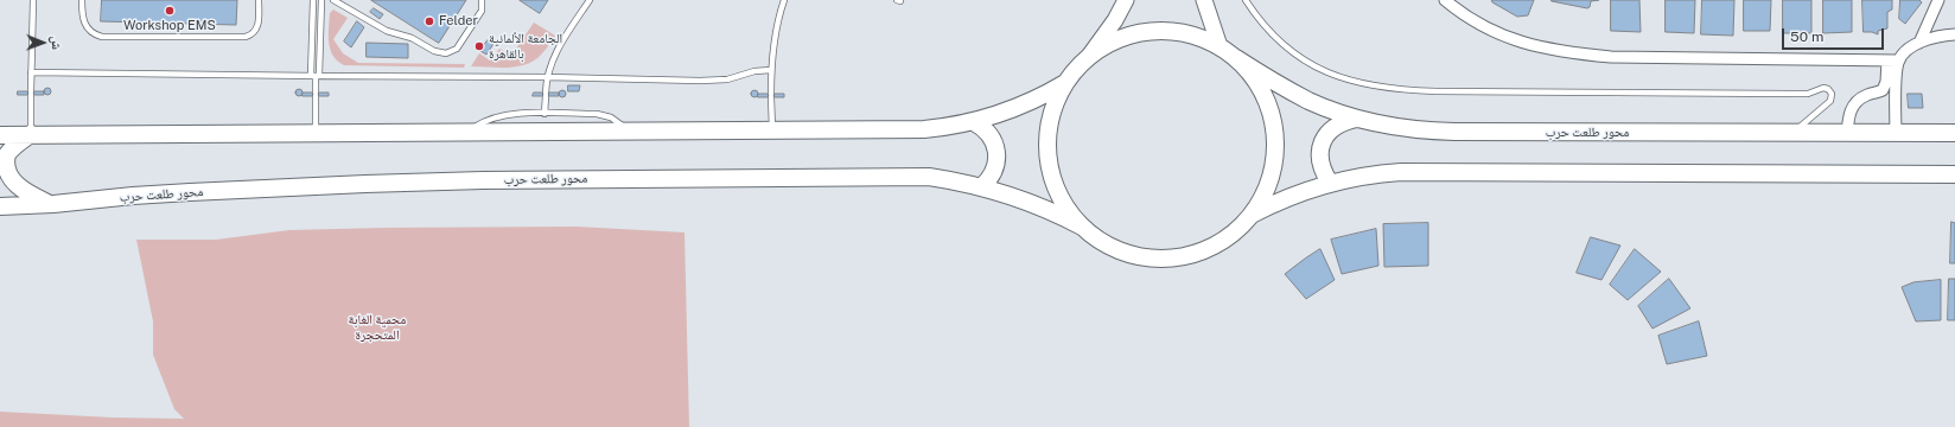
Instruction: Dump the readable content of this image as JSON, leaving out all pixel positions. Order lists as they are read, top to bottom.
{
  "streets": {
    "main road": ["محور طلعت حرب"]
  },
  "parks": ["محمية الغابة المتحجرة"],
  "places": ["Workshop EMS", "Felder", "الجامعة الألمانية بالقاهرة"],
  "scale_bar": "50 m",
  "north": "right"
}
